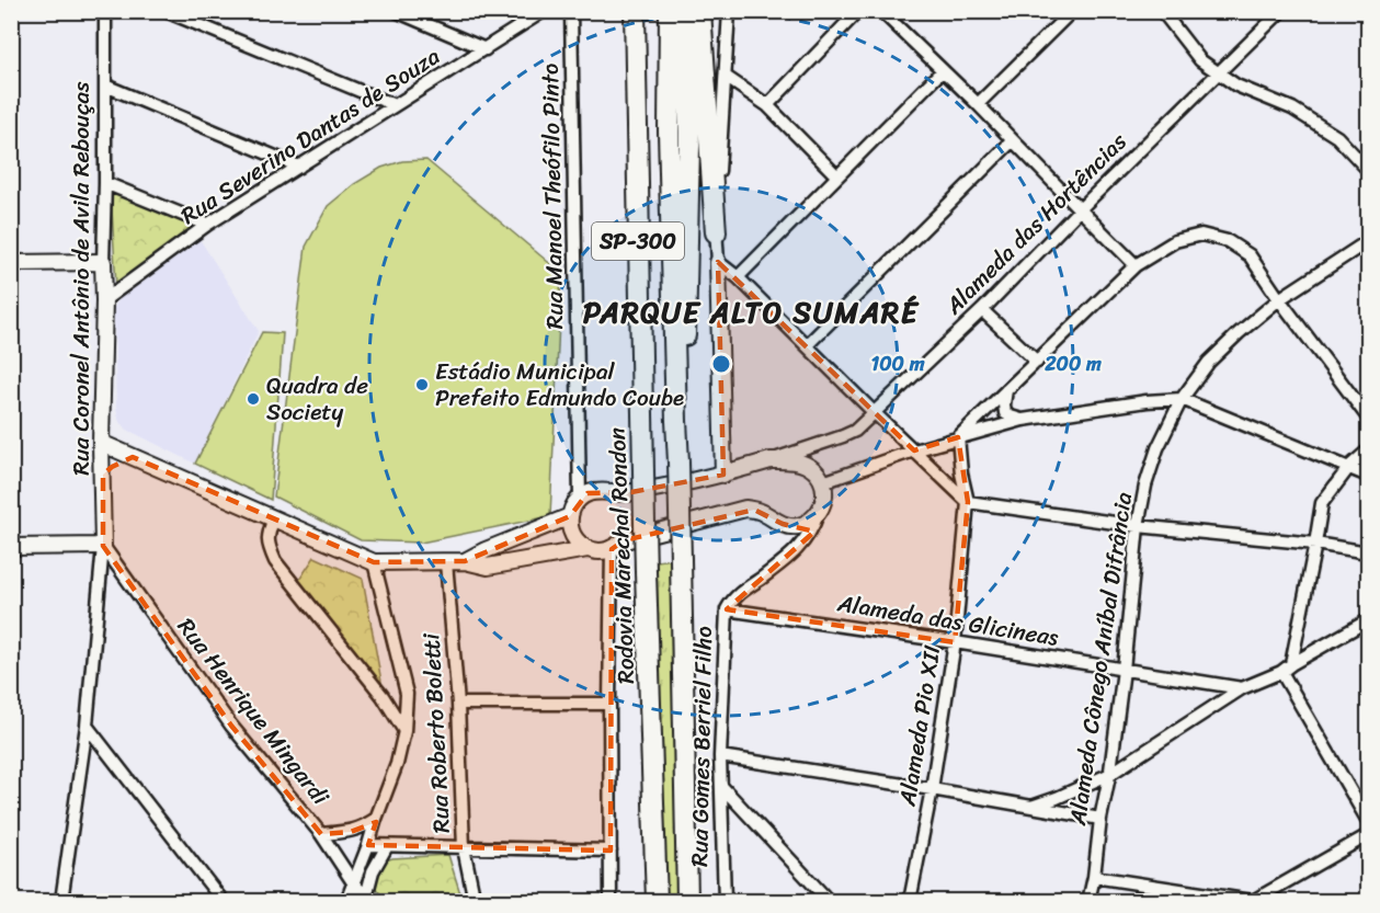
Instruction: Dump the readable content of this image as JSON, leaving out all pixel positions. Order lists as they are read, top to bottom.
{
  "streets": {
    "highway": ["SP-300", "Rodovia Marechal Rondon"],
    "street": [
      "Rua Severino Dantas de Souza",
      "Rua Manoel Theófilo Pinto",
      "Alameda das Hortências",
      "Rua Coronel Antônio de Avila Rebouças",
      "Alameda das Glicineas",
      "Alameda Cônego Aníbal Difrância",
      "Rua Henrique Mingardi",
      "Alameda Pio XII",
      "Rua Roberto Boletti",
      "Rua Gomes Berriel Filho"
    ]
  },
  "crossings": [
    ["Rua Severino Dantas de Souza", "Rua Coronel Antônio de Avila Rebouças"],
    ["Rua Coronel Antônio de Avila Rebouças", "Rua Henrique Mingardi"],
    ["Alameda das Glicineas", "Alameda Cônego Aníbal Difrância"],
    ["Alameda das Glicineas", "Alameda Pio XII"],
    ["Alameda das Glicineas", "Rua Gomes Berriel Filho"]
  ],
  "districts": ["PARQUE ALTO SUMARÉ"],
  "places": ["Estádio Municipal Prefeito Edmundo Coube", "Quadra de Society"],
  "rings": ["100 m", "200 m"]
}
